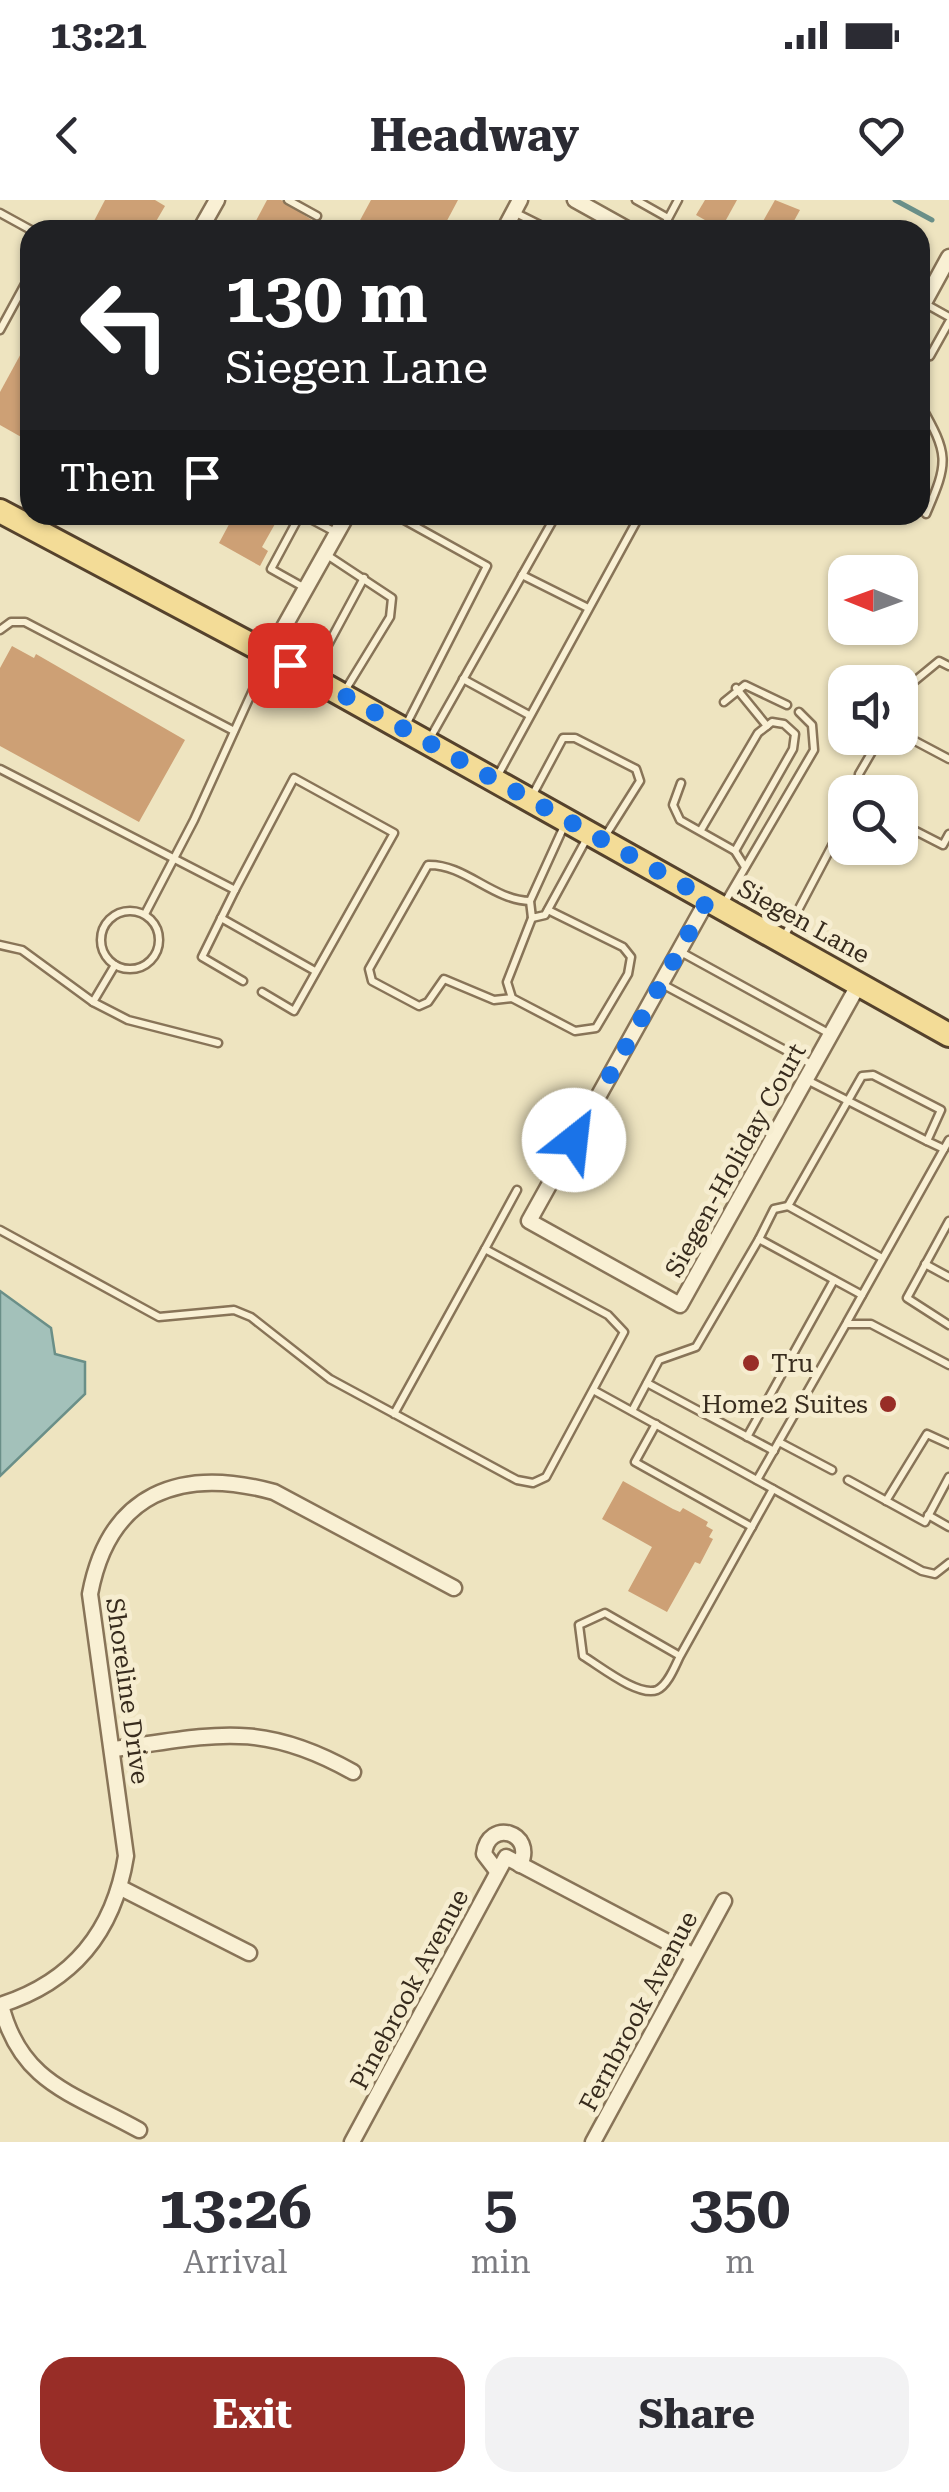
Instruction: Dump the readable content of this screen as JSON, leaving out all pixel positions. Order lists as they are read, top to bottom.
{
  "streets": {
    "main road": ["Siegen Lane"],
    "street": [
      "Siegen-Holiday Court",
      "Shoreline Drive",
      "Pinebrook Avenue",
      "Fernbrook Avenue"
    ]
  },
  "crossings": [
    ["Siegen Lane", "Siegen-Holiday Court"]
  ],
  "places": ["Tru", "Home2 Suites"],
  "north": "left",
  "page": {
    "status": "13:21",
    "header": "Headway",
    "turn": ["130 m", "Siegen Lane"],
    "then": "Then",
    "eta": [
      "13:26",
      "Arrival",
      "5",
      "min",
      "350",
      "m"
    ],
    "buttons": ["Exit", "Share"]
  }
}
